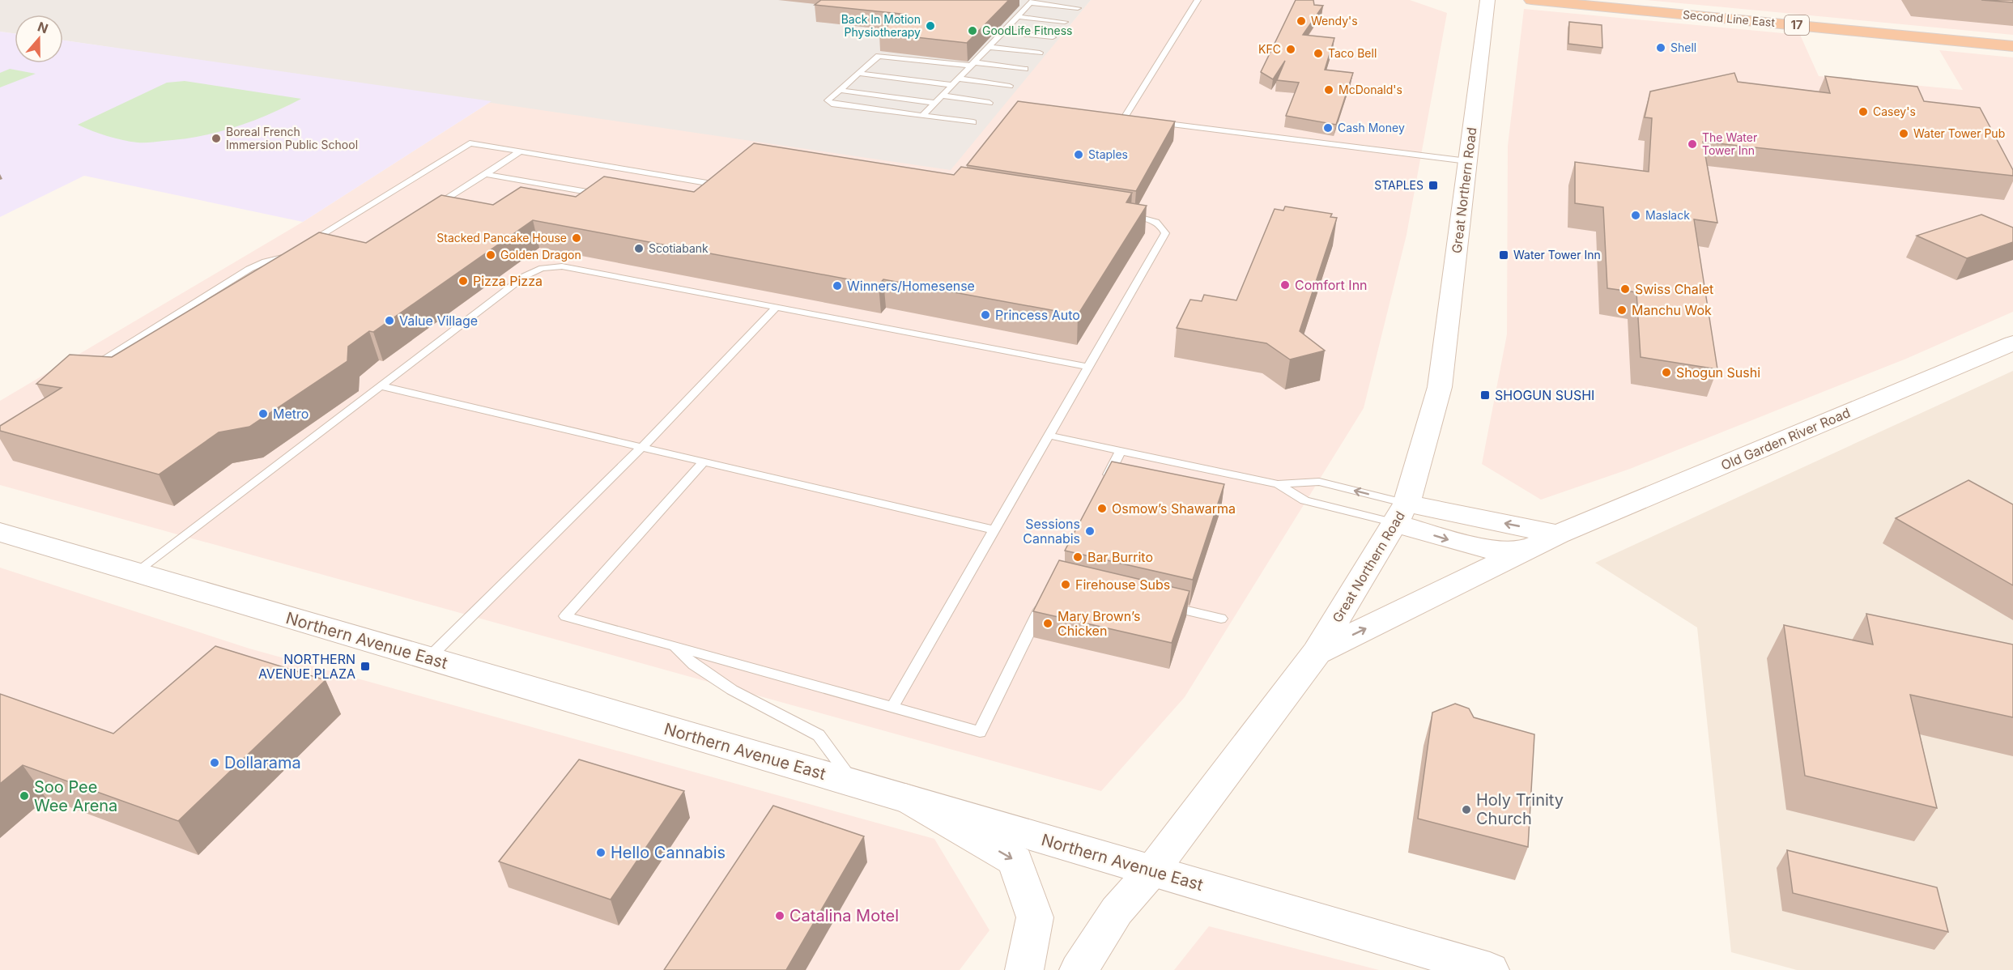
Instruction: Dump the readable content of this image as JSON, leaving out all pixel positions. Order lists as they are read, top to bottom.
{
  "streets": {
    "highway": ["Second Line East", "17"],
    "main road": ["Great Northern Road", "Old Garden River Road", "Northern Avenue East"]
  },
  "crossings": [
    ["Great Northern Road", "Old Garden River Road"],
    ["Great Northern Road", "Northern Avenue East"]
  ],
  "places": {
    "other": [
      "Wendy's",
      "Back In Motion Physiotherapy",
      "GoodLife Fitness",
      "Shell",
      "KFC",
      "Taco Bell",
      "McDonald's",
      "Casey's",
      "Cash Money",
      "Water Tower Pub",
      "Boreal French Immersion Public School",
      "The Water Tower Inn",
      "Staples",
      "Maslack",
      "Stacked Pancake House",
      "Scotiabank",
      "Golden Dragon",
      "Pizza Pizza",
      "Comfort Inn",
      "Winners/Homesense",
      "Swiss Chalet",
      "Manchu Wok",
      "Princess Auto",
      "Value Village",
      "Shogun Sushi",
      "Metro",
      "Osmow’s Shawarma",
      "Sessions Cannabis",
      "Bar Burrito",
      "Firehouse Subs",
      "Mary Brown’s Chicken",
      "Dollarama",
      "Soo Pee Wee Arena",
      "Holy Trinity Church",
      "Hello Cannabis",
      "Catalina Motel"
    ],
    "transit": [
      "STAPLES",
      "Water Tower Inn",
      "SHOGUN SUSHI",
      "NORTHERN AVENUE PLAZA"
    ]
  },
  "north": "top"
}
